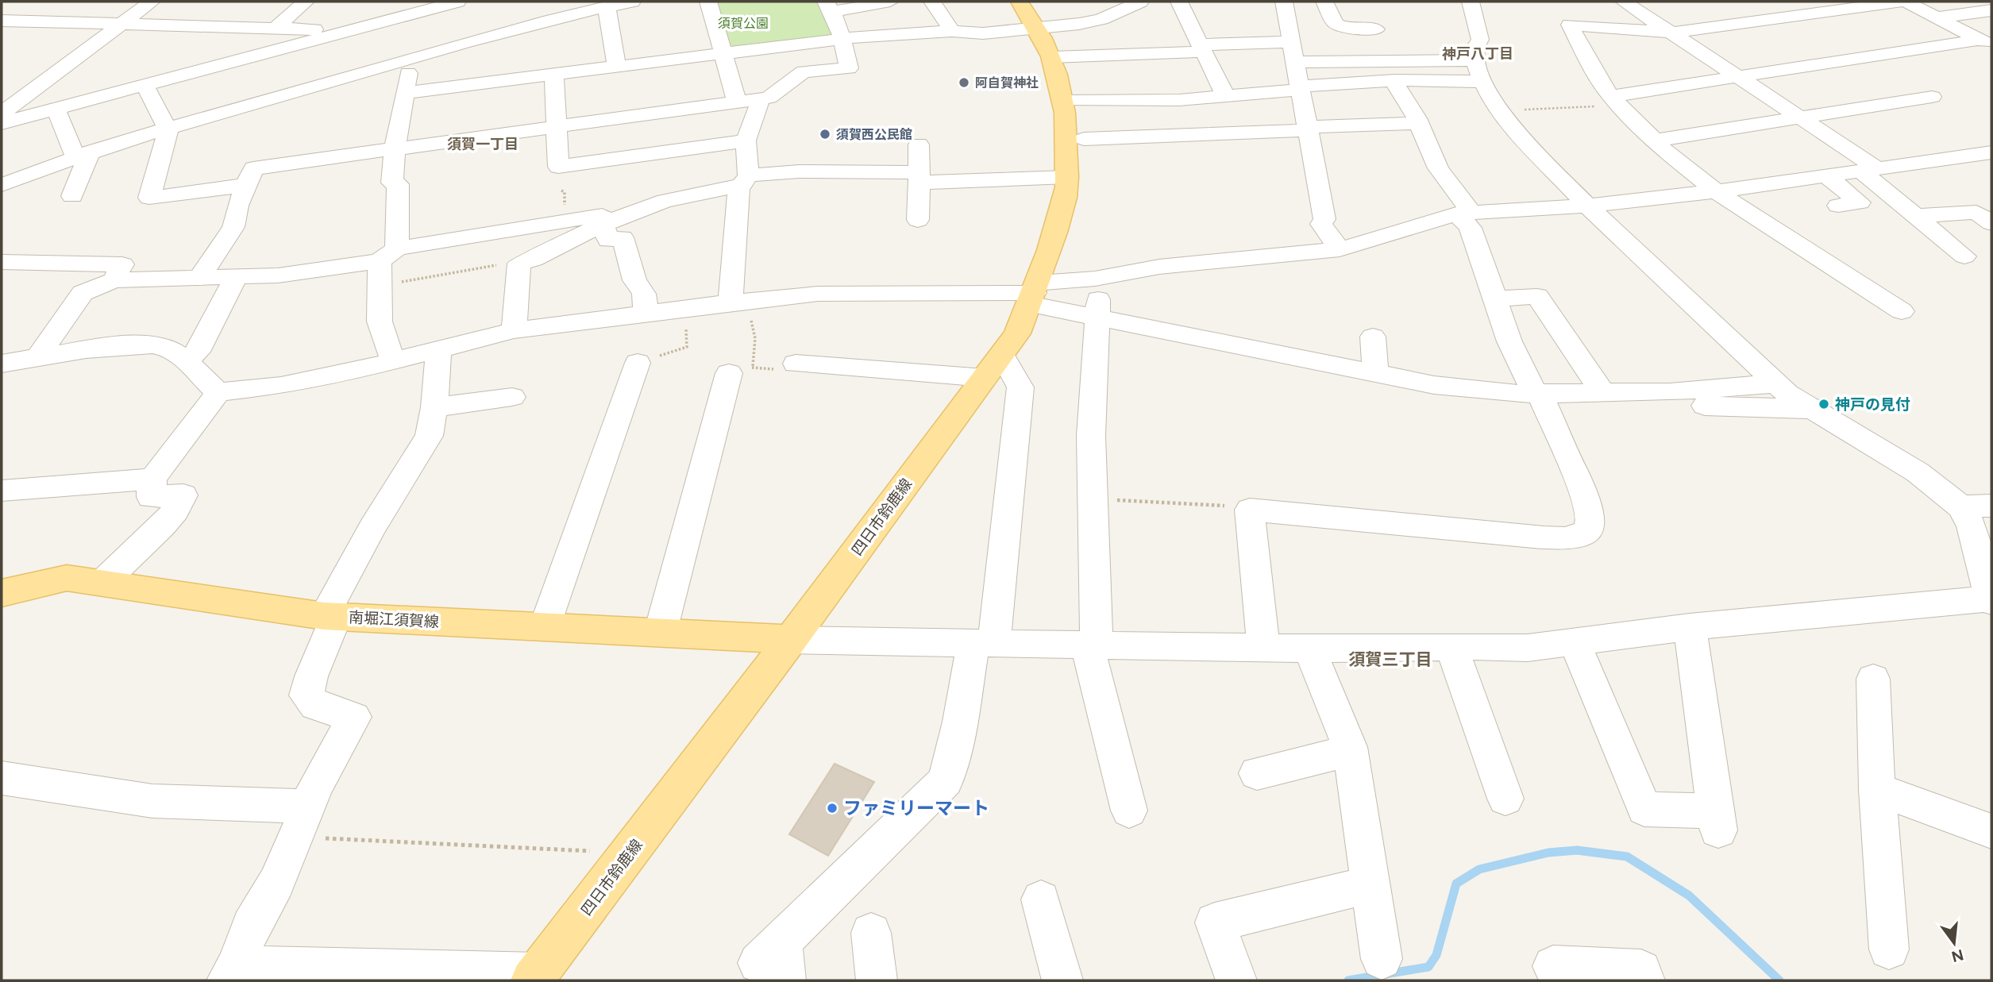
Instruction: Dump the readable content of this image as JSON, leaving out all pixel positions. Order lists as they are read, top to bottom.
{
  "streets": {
    "main road": ["四日市鈴鹿線", "南堀江須賀線"]
  },
  "crossings": [
    ["四日市鈴鹿線", "南堀江須賀線"]
  ],
  "districts": ["神戸八丁目", "須賀一丁目", "須賀三丁目"],
  "parks": ["須賀公園"],
  "places": [
    "阿自賀神社",
    "須賀西公民館",
    "神戸の見付",
    "ファミリーマート"
  ],
  "north": "bottom"
}
